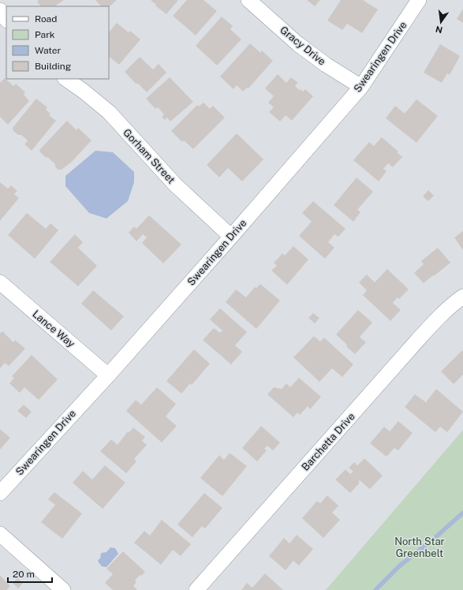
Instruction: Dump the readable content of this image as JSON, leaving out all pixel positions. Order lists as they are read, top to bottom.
{
  "streets": {
    "street": [
      "Gracy Drive",
      "Swearingen Drive",
      "Gorham Street",
      "Lance Way",
      "Barchetta Drive"
    ]
  },
  "crossings": [
    ["Gracy Drive", "Swearingen Drive"],
    ["Swearingen Drive", "Gorham Street"],
    ["Swearingen Drive", "Lance Way"]
  ],
  "parks": ["North Star Greenbelt"],
  "legend": [
    "Road",
    "Park",
    "Water",
    "Building"
  ],
  "scale_bar": "20 m",
  "north": "bottom"
}
